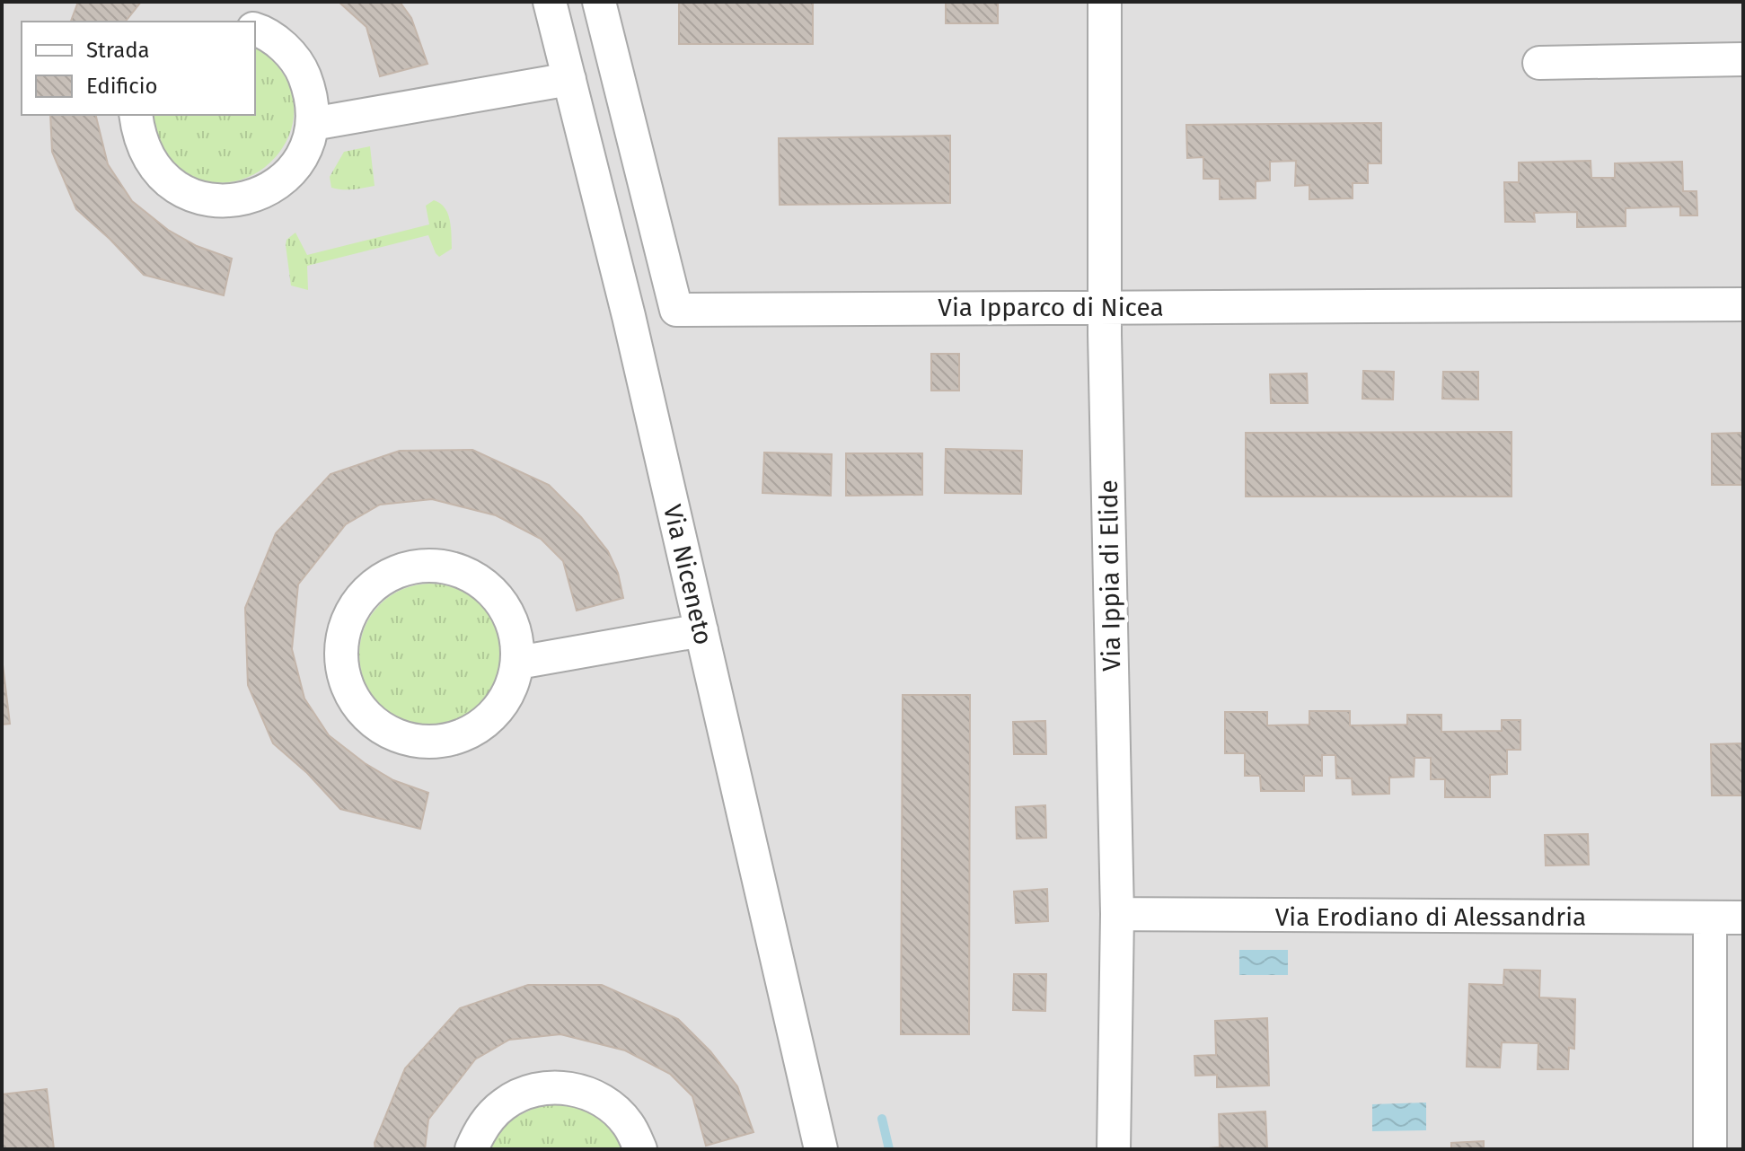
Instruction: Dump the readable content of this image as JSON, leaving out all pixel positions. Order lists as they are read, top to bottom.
{
  "streets": {
    "street": [
      "Via Ipparco di Nicea",
      "Via Niceneto",
      "Via Ippia di Elide",
      "Via Erodiano di Alessandria"
    ]
  },
  "crossings": [
    ["Via Ipparco di Nicea", "Via Niceneto"],
    ["Via Ipparco di Nicea", "Via Ippia di Elide"],
    ["Via Ippia di Elide", "Via Erodiano di Alessandria"]
  ],
  "legend": ["Strada", "Edificio"]
}
